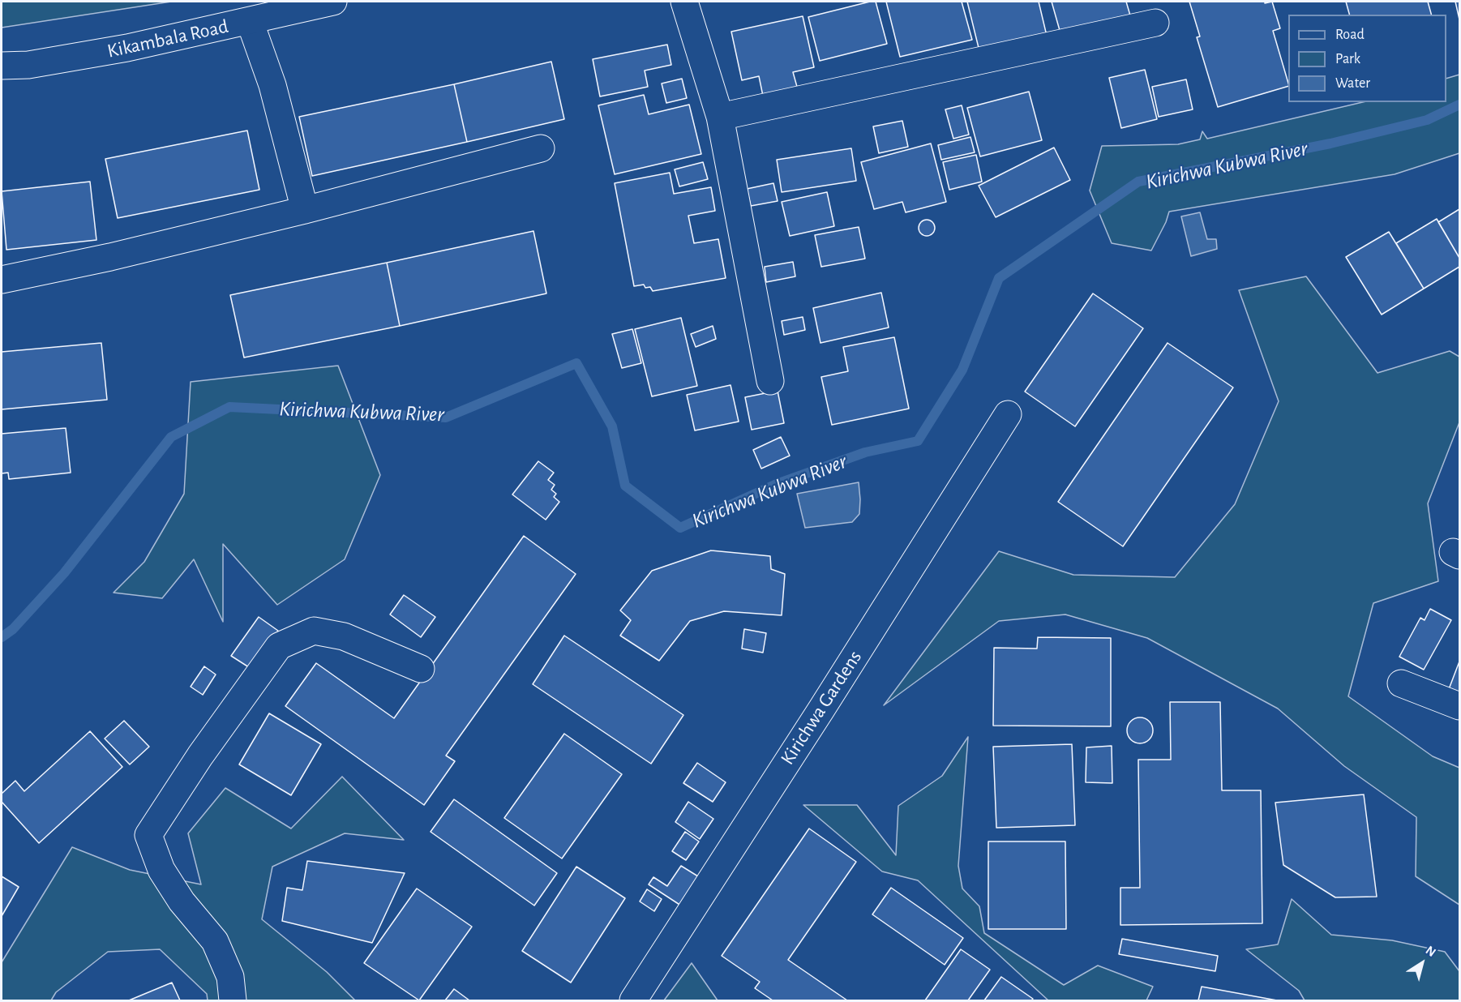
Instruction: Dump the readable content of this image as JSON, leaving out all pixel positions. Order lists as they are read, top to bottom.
{
  "streets": {
    "street": ["Kikambala Road", "Kirichwa Gardens"]
  },
  "water": ["Kirichwa Kubwa River"],
  "legend": ["Road", "Park", "Water"],
  "north": "top right"
}
